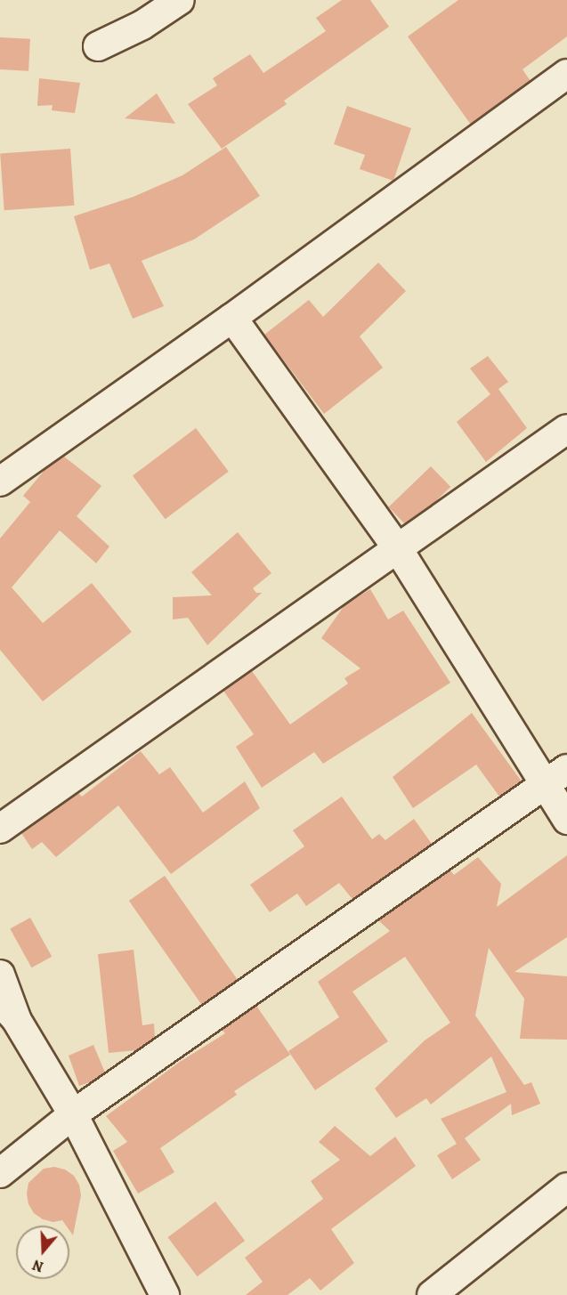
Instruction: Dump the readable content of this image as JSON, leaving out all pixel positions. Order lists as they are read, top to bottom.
{
  "north": "bottom"
}
